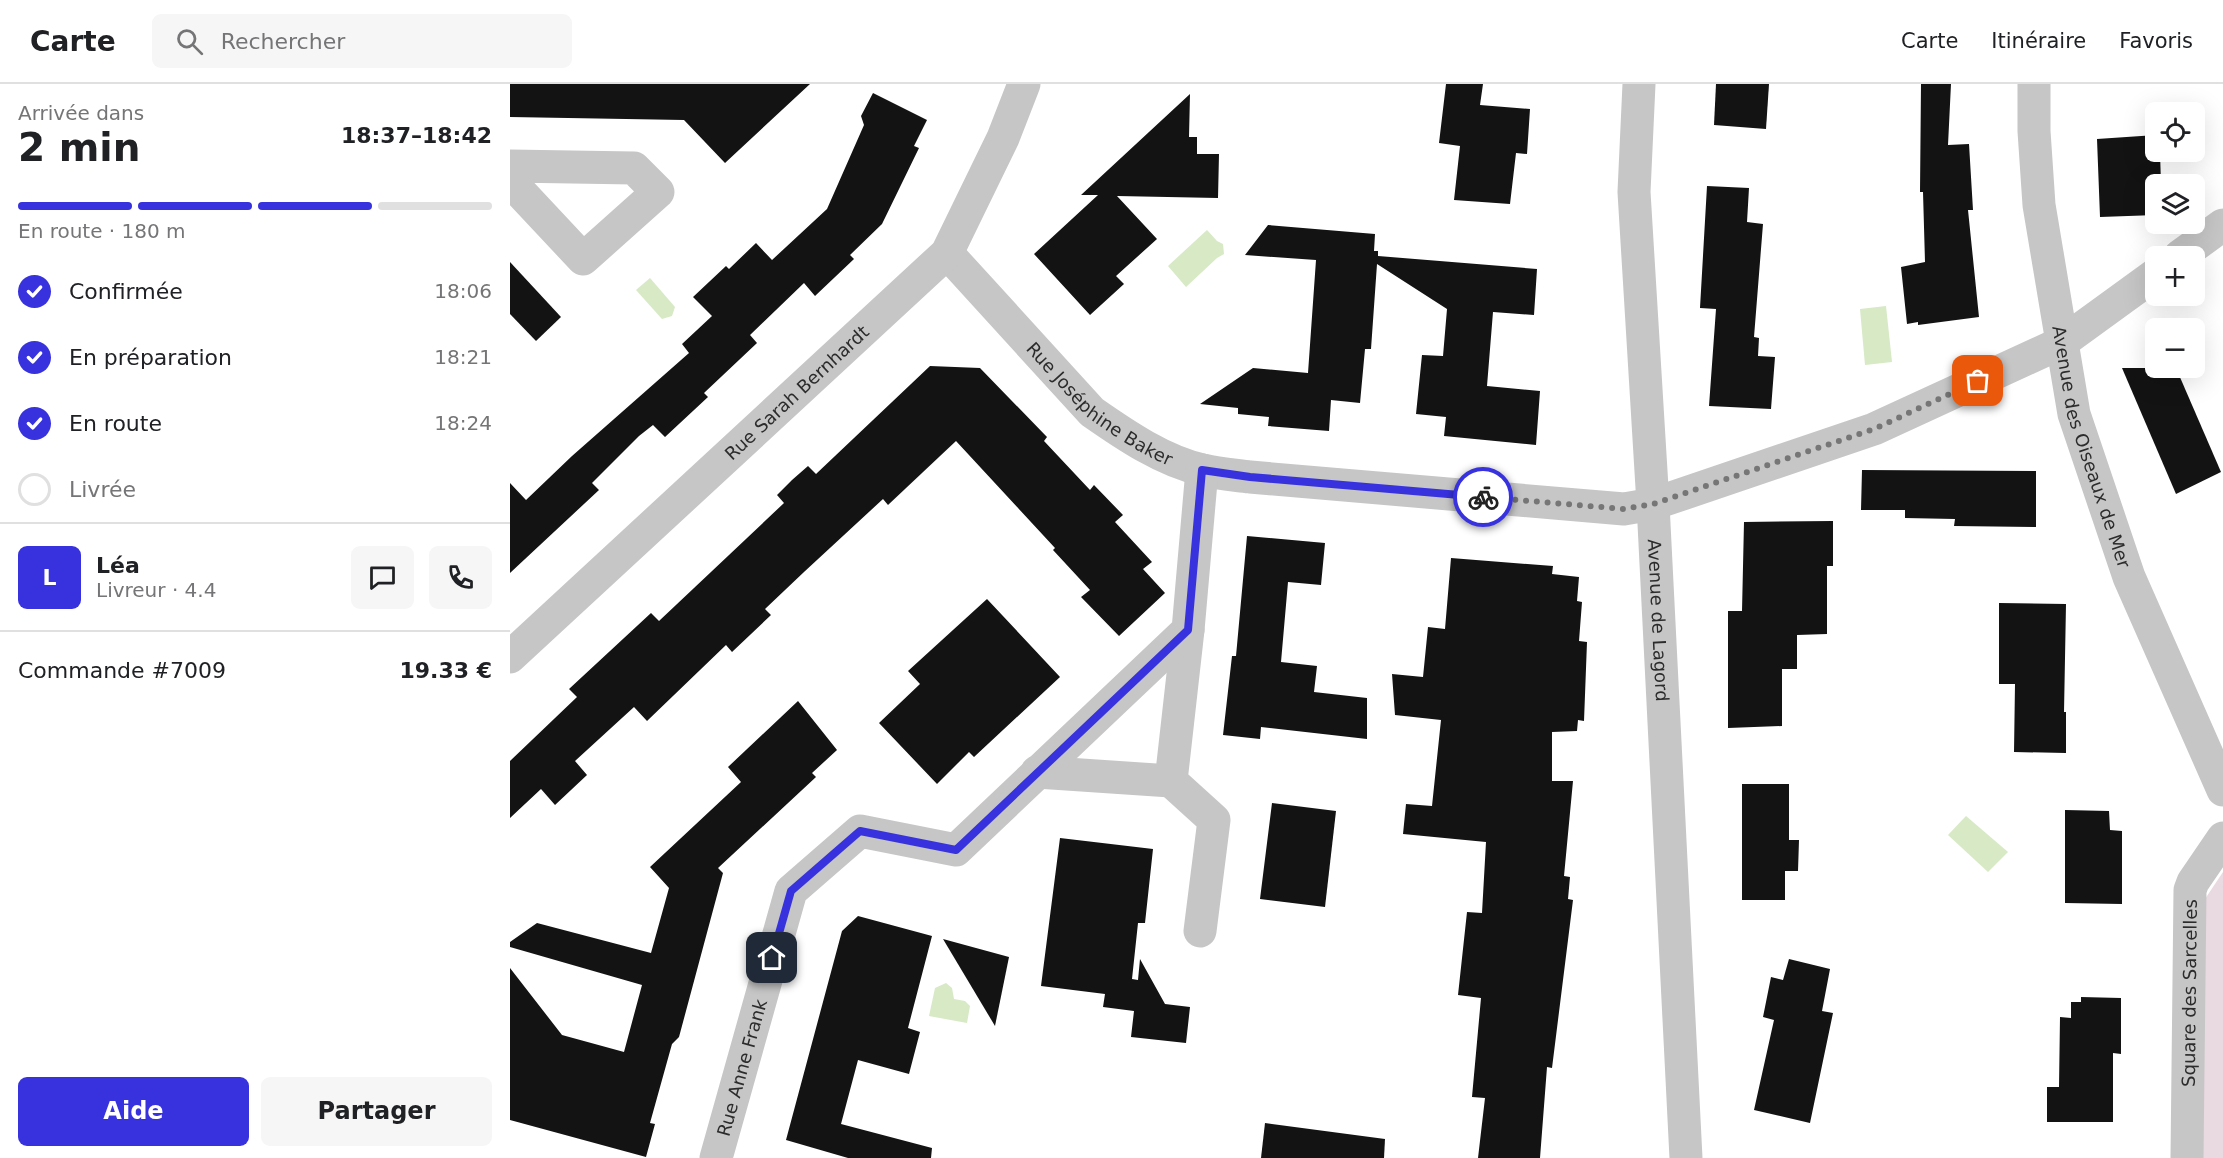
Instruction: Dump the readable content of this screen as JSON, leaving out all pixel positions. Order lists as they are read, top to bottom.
{
  "streets": {
    "street": [
      "Rue Sarah Bernhardt",
      "Rue Joséphine Baker",
      "Avenue des Oiseaux de Mer",
      "Avenue de Lagord",
      "Square des Sarcelles",
      "Rue Anne Frank"
    ]
  },
  "crossings": [
    ["Rue Sarah Bernhardt", "Rue Joséphine Baker"],
    ["Rue Joséphine Baker", "Avenue des Oiseaux de Mer"],
    ["Rue Joséphine Baker", "Avenue de Lagord"]
  ],
  "page": {
    "header": "Carte",
    "search": "Rechercher",
    "nav": ["Carte", "Itinéraire", "Favoris"],
    "heading": ["2 min", "Arrivée dans", "18:37–18:42"],
    "panel": [
      "Léa",
      "Livreur · 4.4",
      "Commande #7009",
      "19.33 €"
    ],
    "map_buttons": ["+", "−"],
    "bar": "En route · 180 m",
    "list": [
      ["Confirmée", "18:06"],
      ["En préparation", "18:21"],
      ["En route", "18:24"],
      "Livrée"
    ],
    "round": "L",
    "buttons": ["Aide", "Partager"]
  }
}
